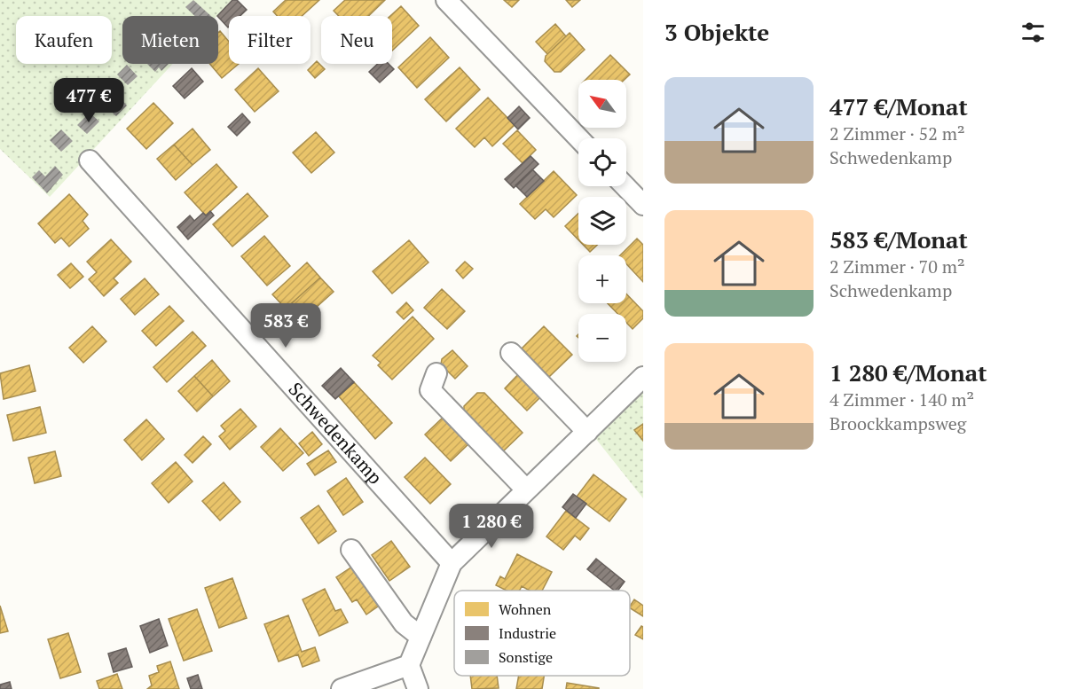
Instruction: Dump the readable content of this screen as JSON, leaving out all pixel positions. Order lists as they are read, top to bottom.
{
  "streets": {
    "street": ["Schwedenkamp"]
  },
  "legend": ["Wohnen", "Industrie", "Sonstige"],
  "north": "top left",
  "page": {
    "heading": "3 Objekte",
    "chip": [
      "Kaufen",
      "Mieten",
      "Filter",
      "Neu"
    ],
    "list": [
      {
        "name": "477 €/Monat",
        "note": "2 Zimmer · 52 m² · Schwedenkamp"
      },
      {
        "name": "583 €/Monat",
        "note": "2 Zimmer · 70 m² · Schwedenkamp"
      },
      {
        "name": "1 280 €/Monat",
        "note": "4 Zimmer · 140 m² · Broockkampsweg"
      }
    ],
    "price": ["477 €", "583 €", "1 280 €"],
    "map_buttons": ["+", "−"]
  }
}
